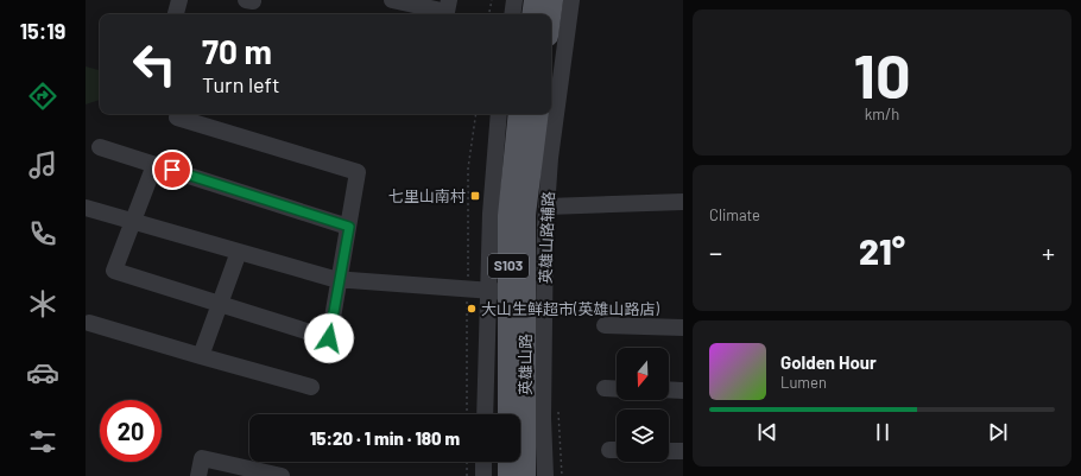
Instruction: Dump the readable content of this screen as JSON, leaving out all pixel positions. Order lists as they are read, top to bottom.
{
  "streets": {
    "main road": ["S103", "英雄山路"],
    "street": ["英雄山路辅路"]
  },
  "places": {
    "transit": ["七里山南村"],
    "other": ["大山生鲜超市(英雄山路店)"]
  },
  "north": "bottom",
  "page": {
    "tabs": "15:19",
    "tile": [
      ["10", "km/h"],
      "Climate"
    ],
    "turn": ["70 m", "Turn left"],
    "heat": ["−", "21°", "+"],
    "song": ["Golden Hour", "Lumen"],
    "limit": "20",
    "trip": "15:20 · 1 min · 180 m"
  }
}
